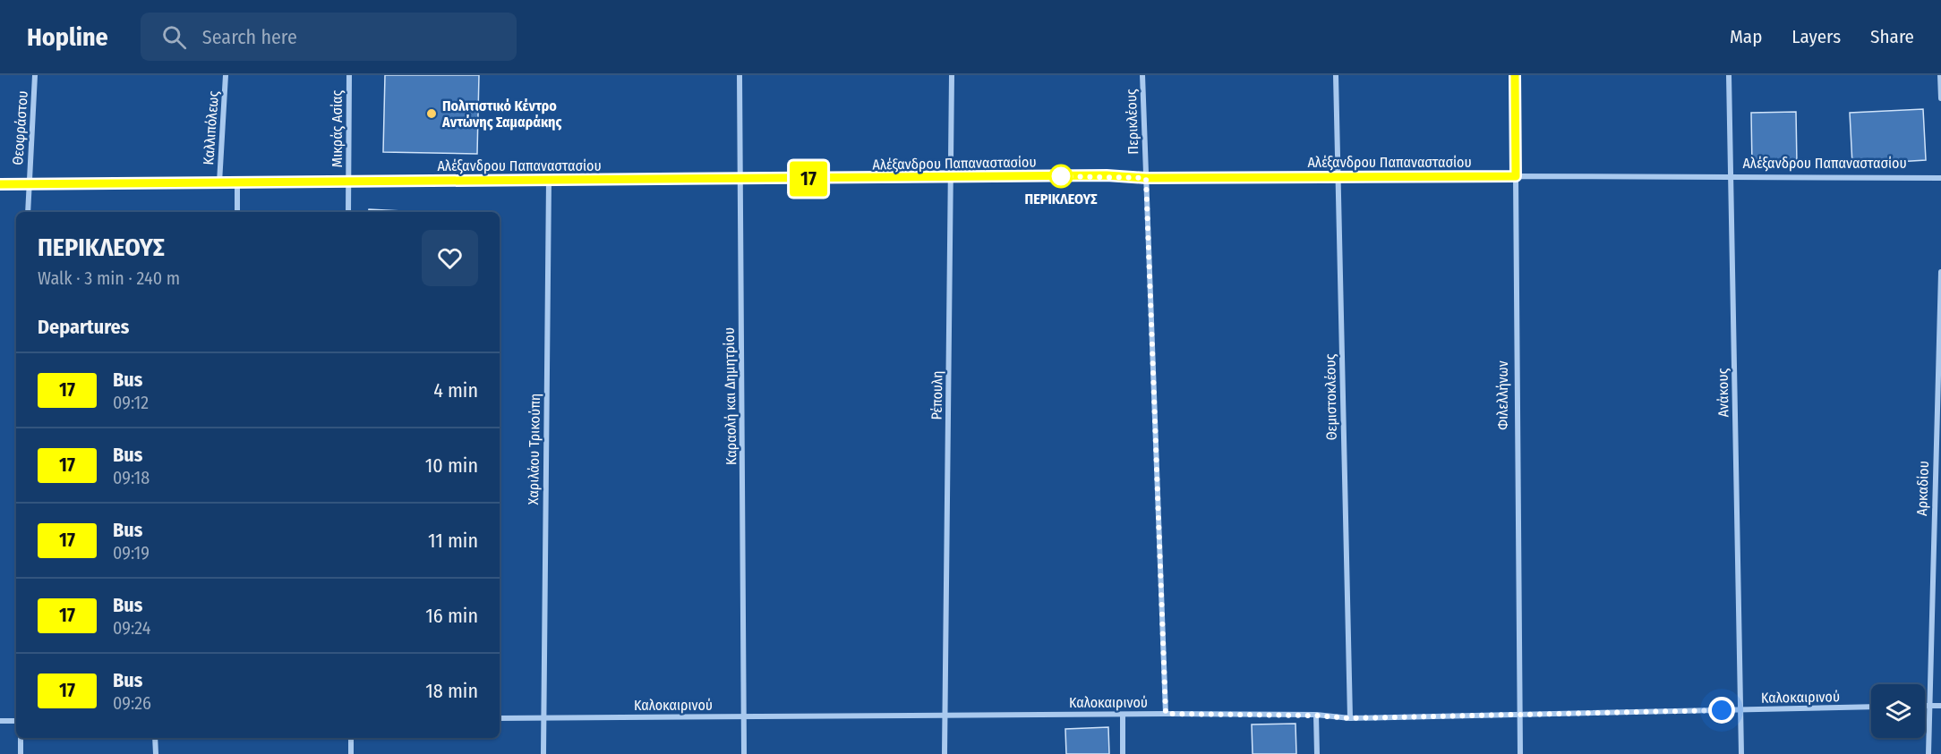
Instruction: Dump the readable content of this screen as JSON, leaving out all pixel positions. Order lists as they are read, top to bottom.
{
  "streets": {
    "street": [
      "Περικλέους",
      "Θεοφράστου",
      "Καλλιπόλεως",
      "Μικράς Ασίας",
      "Αλέξανδρου Παπαναστασίου",
      "Ανάκους",
      "Ρέπουλη",
      "Φιλελλήνων",
      "Καραολή και Δημητρίου",
      "Θεμιστοκλέους",
      "Χαριλάου Τρικούπη",
      "Αρκαδίου",
      "Καλοκαιρινού"
    ]
  },
  "crossings": [
    ["Περικλέους", "Αλέξανδρου Παπαναστασίου"],
    ["Περικλέους", "Καλοκαιρινού"],
    ["Θεοφράστου", "Αλέξανδρου Παπαναστασίου"],
    ["Καλλιπόλεως", "Αλέξανδρου Παπαναστασίου"],
    ["Μικράς Ασίας", "Αλέξανδρου Παπαναστασίου"],
    ["Αλέξανδρου Παπαναστασίου", "Ανάκους"],
    ["Αλέξανδρου Παπαναστασίου", "Ρέπουλη"],
    ["Αλέξανδρου Παπαναστασίου", "Φιλελλήνων"],
    ["Αλέξανδρου Παπαναστασίου", "Καραολή και Δημητρίου"],
    ["Αλέξανδρου Παπαναστασίου", "Θεμιστοκλέους"],
    ["Αλέξανδρου Παπαναστασίου", "Χαριλάου Τρικούπη"],
    ["Ανάκους", "Καλοκαιρινού"],
    ["Ρέπουλη", "Καλοκαιρινού"],
    ["Φιλελλήνων", "Καλοκαιρινού"],
    ["Καραολή και Δημητρίου", "Καλοκαιρινού"],
    ["Θεμιστοκλέους", "Καλοκαιρινού"],
    ["Χαριλάου Τρικούπη", "Καλοκαιρινού"]
  ],
  "places": ["Πολιτιστικό Κέντρο Αντώνης Σαμαράκης", "ΠΕΡΙΚΛΕΟΥΣ"],
  "lines": ["bus line 17"],
  "page": {
    "header": "Hopline",
    "search": "Search here",
    "nav": ["Map", "Layers", "Share"],
    "on_map": "17",
    "heading": [
      ["ΠΕΡΙΚΛΕΟΥΣ", "Walk · 3 min · 240 m"],
      "Departures"
    ],
    "list": [
      {
        "mark": "17",
        "name": "Bus",
        "note": "09:12",
        "value": "4 min"
      },
      {
        "mark": "17",
        "name": "Bus",
        "note": "09:18",
        "value": "10 min"
      },
      {
        "mark": "17",
        "name": "Bus",
        "note": "09:19",
        "value": "11 min"
      },
      {
        "mark": "17",
        "name": "Bus",
        "note": "09:24",
        "value": "16 min"
      },
      {
        "mark": "17",
        "name": "Bus",
        "note": "09:26",
        "value": "18 min"
      }
    ]
  }
}
